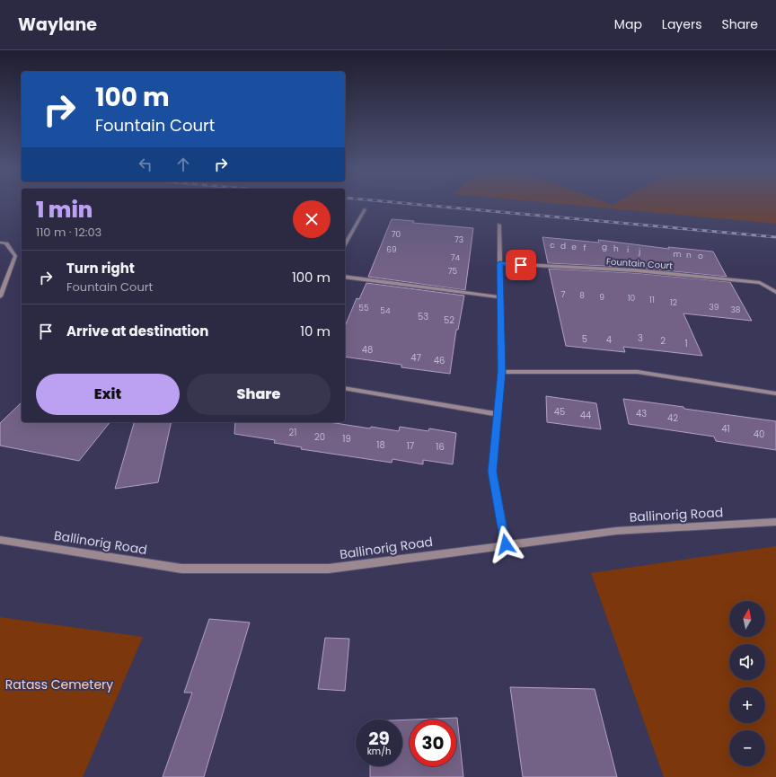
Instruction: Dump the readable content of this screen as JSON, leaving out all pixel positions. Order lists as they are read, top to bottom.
{
  "streets": {
    "street": ["Fountain Court", "Ballinorig Road"]
  },
  "parks": ["Ratass Cemetery"],
  "house_numbers": [
    "70",
    "73",
    "c",
    "d",
    "e",
    "g",
    "f",
    "h",
    "69",
    "i",
    "j",
    "m",
    "n",
    "o",
    "74",
    "75",
    "7",
    "8",
    "9",
    "10",
    "11",
    "12",
    "39",
    "55",
    "38",
    "54",
    "53",
    "52",
    "3",
    "5",
    "4",
    "2",
    "1",
    "48",
    "47",
    "46",
    "45",
    "43",
    "44",
    "42",
    "41",
    "21",
    "40",
    "20",
    "19",
    "18",
    "17",
    "16"
  ],
  "north": "top",
  "page": {
    "header": "Waylane",
    "nav": ["Map", "Layers", "Share"],
    "turn": ["100 m", "Fountain Court"],
    "heading": ["1 min", "110 m · 12:03"],
    "list": [
      {
        "name": "Turn right",
        "note": "Fountain Court",
        "value": "100 m"
      },
      {
        "name": "Arrive at destination",
        "value": "10 m"
      }
    ],
    "buttons": ["Exit", "Share"],
    "map_buttons": ["+", "−"],
    "speed": "29 km/h",
    "limit": "30"
  }
}
